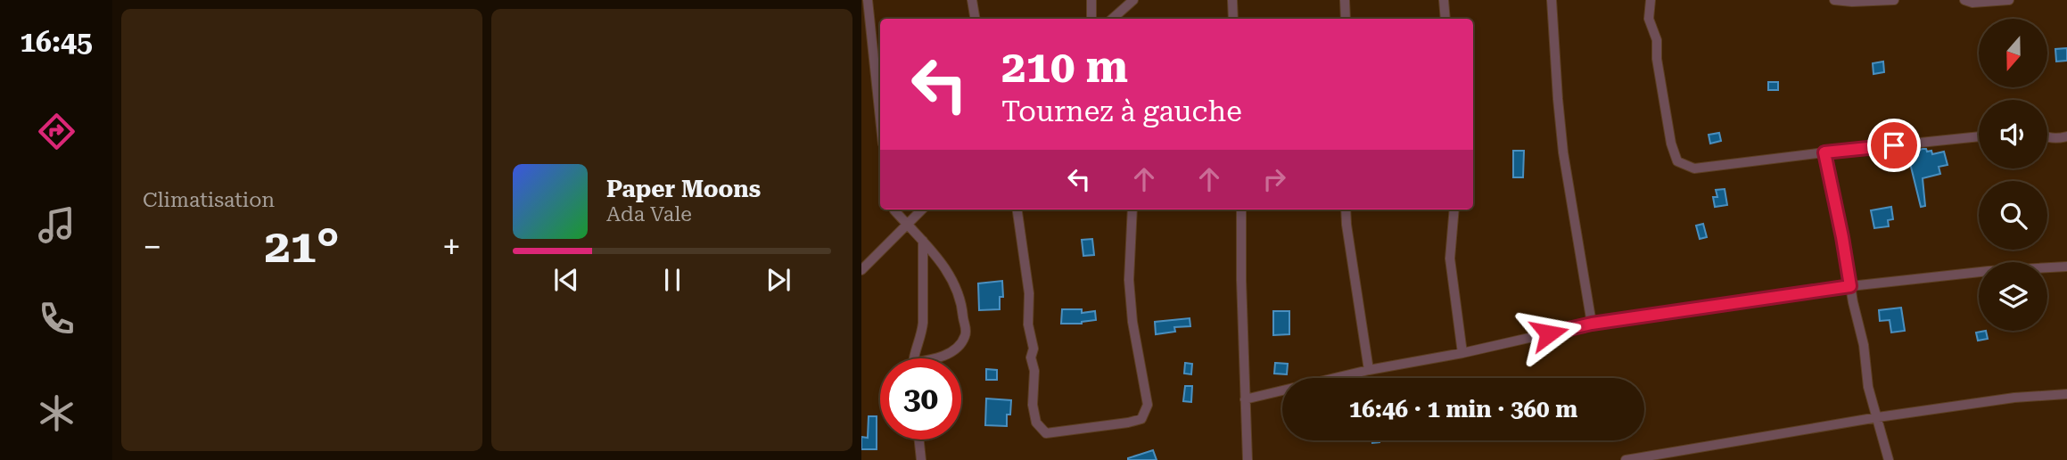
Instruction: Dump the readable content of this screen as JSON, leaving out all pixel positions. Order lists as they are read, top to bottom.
{
  "north": "bottom",
  "page": {
    "tabs": "16:45",
    "tile": "Climatisation",
    "turn": ["210 m", "Tournez à gauche"],
    "song": ["Paper Moons", "Ada Vale"],
    "heat": ["−", "21°", "+"],
    "limit": "30",
    "trip": "16:46 · 1 min · 360 m"
  }
}
